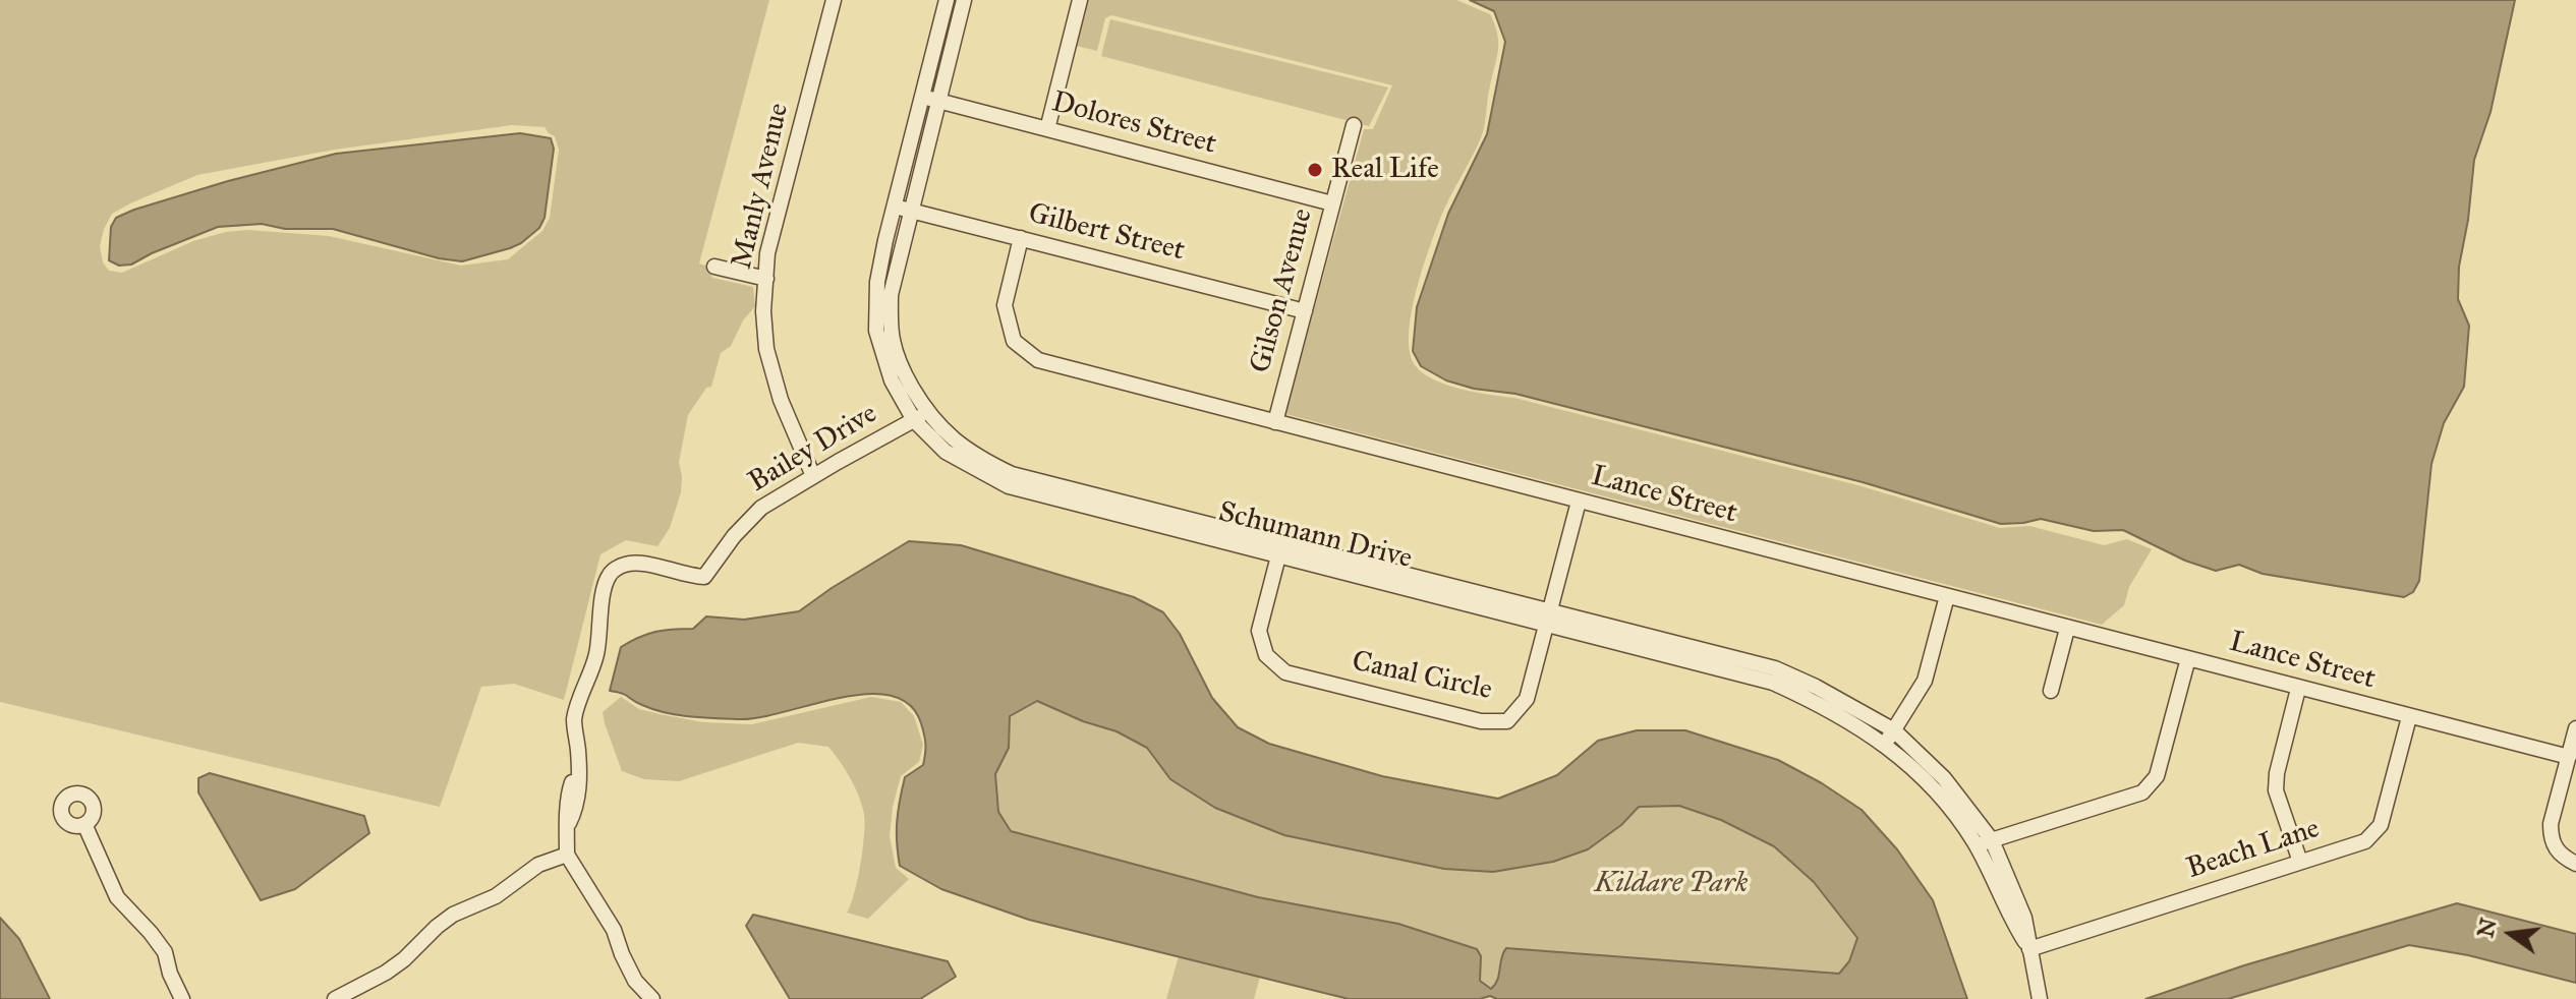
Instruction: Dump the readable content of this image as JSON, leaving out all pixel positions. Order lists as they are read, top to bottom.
{
  "streets": {
    "street": [
      "Dolores Street",
      "Manly Avenue",
      "Gilbert Street",
      "Gilson Avenue",
      "Bailey Drive",
      "Lance Street",
      "Schumann Drive",
      "Canal Circle",
      "Beach Lane"
    ]
  },
  "crossings": [
    ["Dolores Street", "Gilson Avenue"],
    ["Dolores Street", "Schumann Drive"],
    ["Manly Avenue", "Bailey Drive"],
    ["Gilbert Street", "Gilson Avenue"],
    ["Gilbert Street", "Lance Street"],
    ["Gilbert Street", "Schumann Drive"],
    ["Gilson Avenue", "Lance Street"],
    ["Bailey Drive", "Schumann Drive"],
    ["Lance Street", "Canal Circle"],
    ["Lance Street", "Beach Lane"],
    ["Schumann Drive", "Canal Circle"],
    ["Schumann Drive", "Beach Lane"]
  ],
  "parks": ["Kildare Park"],
  "places": ["Real Life"],
  "north": "left"
}
